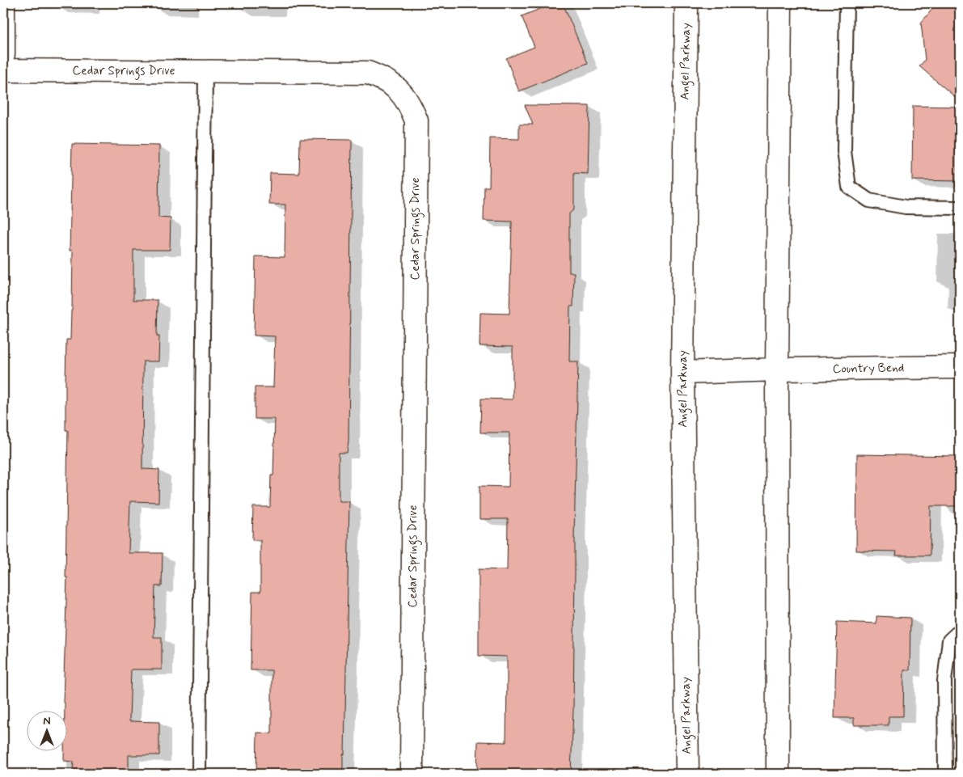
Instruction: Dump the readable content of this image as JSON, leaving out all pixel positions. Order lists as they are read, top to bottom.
{
  "streets": {
    "main road": ["Angel Parkway", "Cedar Springs Drive", "Country Bend"]
  },
  "crossings": [
    ["Angel Parkway", "Country Bend"]
  ],
  "north": "top"
}
